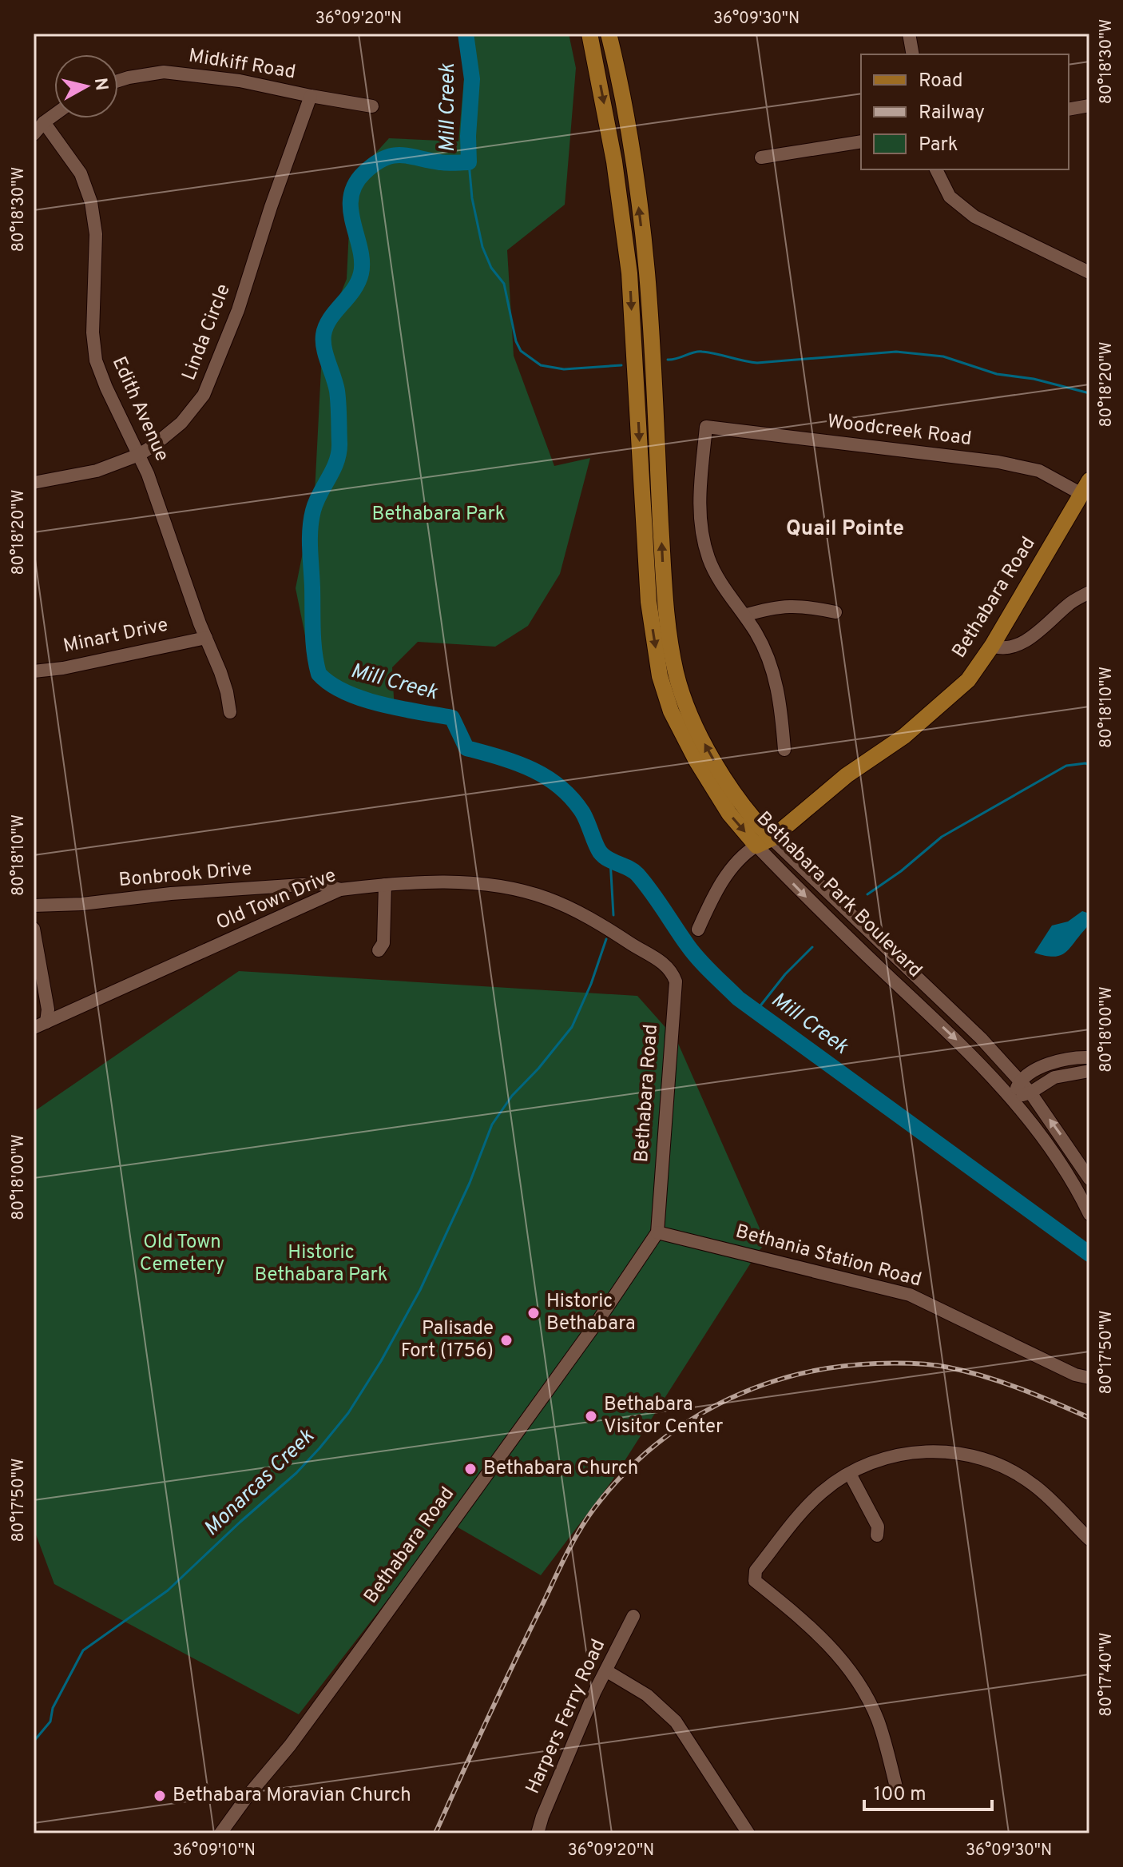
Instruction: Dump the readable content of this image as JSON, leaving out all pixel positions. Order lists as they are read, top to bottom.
{
  "streets": {
    "main road": ["Bethabara Road", "Bethabara Park Boulevard"],
    "street": [
      "Midkiff Road",
      "Linda Circle",
      "Edith Avenue",
      "Woodcreek Road",
      "Minart Drive",
      "Bonbrook Drive",
      "Old Town Drive",
      "Bethania Station Road",
      "Harpers Ferry Road"
    ]
  },
  "crossings": [
    ["Midkiff Road", "Linda Circle"],
    ["Linda Circle", "Edith Avenue"],
    ["Edith Avenue", "Minart Drive"],
    ["Woodcreek Road", "Bethabara Road"],
    ["Bethabara Road", "Bethabara Park Boulevard"],
    ["Bethabara Road", "Old Town Drive"],
    ["Bethabara Road", "Bethania Station Road"],
    ["Bonbrook Drive", "Old Town Drive"]
  ],
  "districts": ["Quail Pointe"],
  "water": ["Mill Creek", "Monarcas Creek"],
  "parks": ["Bethabara Park", "Old Town Cemetery", "Historic Bethabara Park"],
  "places": [
    "Historic Bethabara",
    "Palisade Fort (1756)",
    "Bethabara Visitor Center",
    "Bethabara Church",
    "Bethabara Moravian Church"
  ],
  "legend": ["Road", "Railway", "Park"],
  "scale_bar": "100 m",
  "north": "right",
  "coordinates": [
    "36°09'20\"N",
    "36°09'30\"N",
    "80°18'30\"W",
    "80°18'20\"W",
    "80°18'10\"W",
    "80°18'00\"W",
    "80°17'50\"W",
    "80°17'40\"W",
    "36°09'10\"N"
  ]
}
